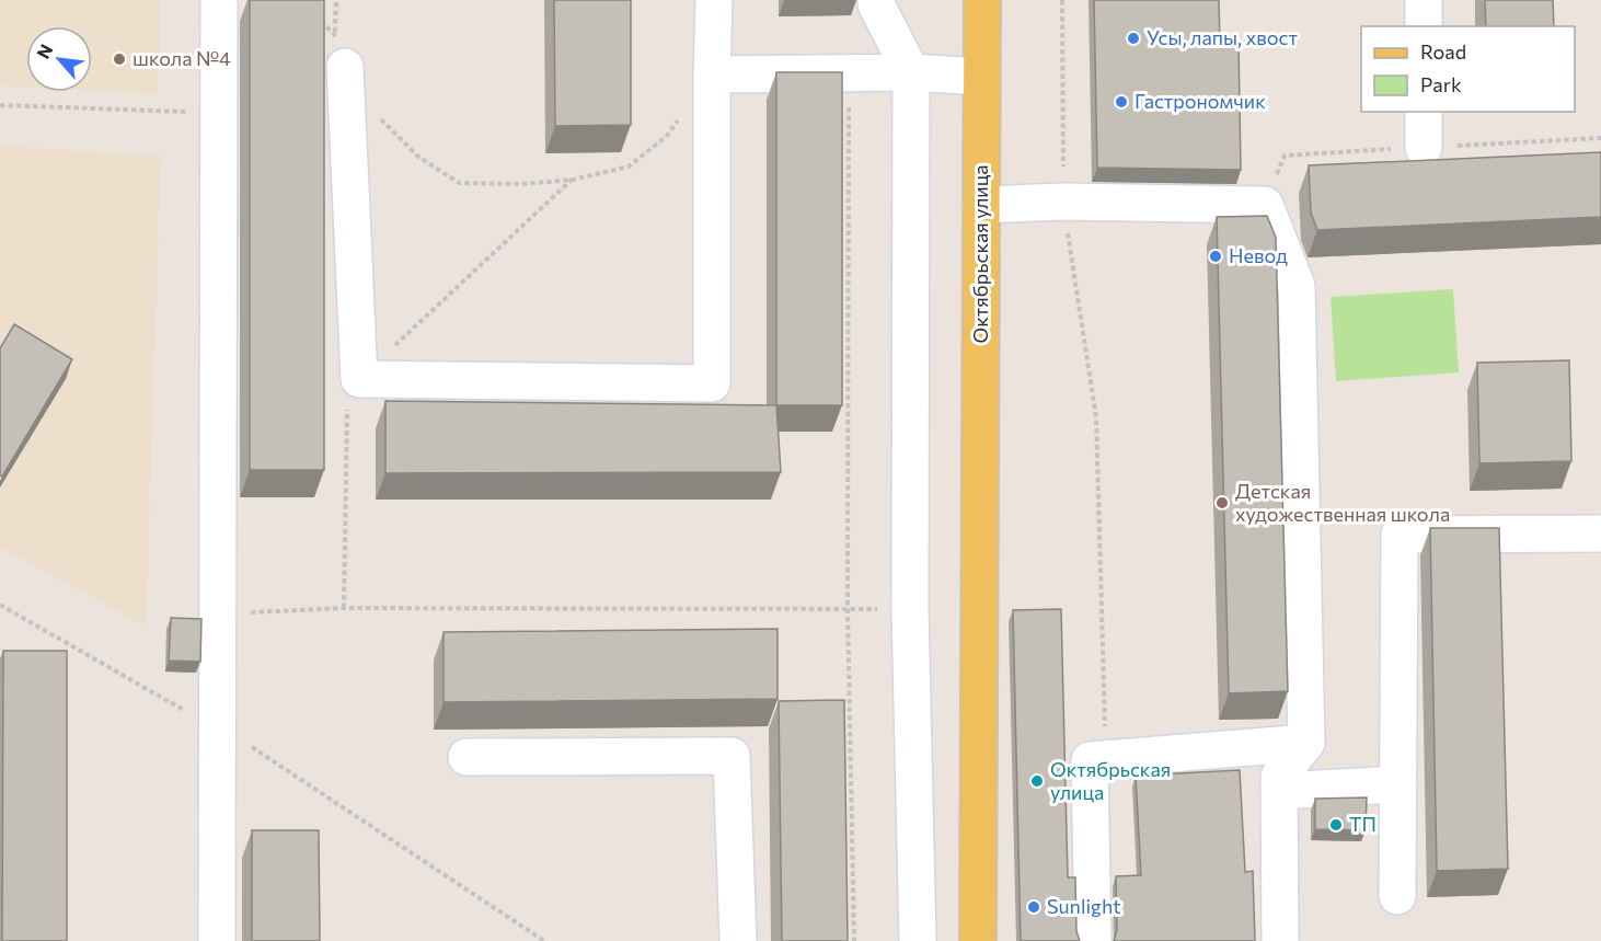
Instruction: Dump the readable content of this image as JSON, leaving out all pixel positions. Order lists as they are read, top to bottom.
{
  "streets": {
    "main road": ["Октябрьская улица"]
  },
  "places": [
    "Усы, лапы, хвост",
    "школа №4",
    "Гастрономчик",
    "Невод",
    "Детская художественная школа",
    "Октябрьская улица",
    "ТП",
    "Sunlight"
  ],
  "legend": ["Road", "Park"],
  "north": "top left"
}
